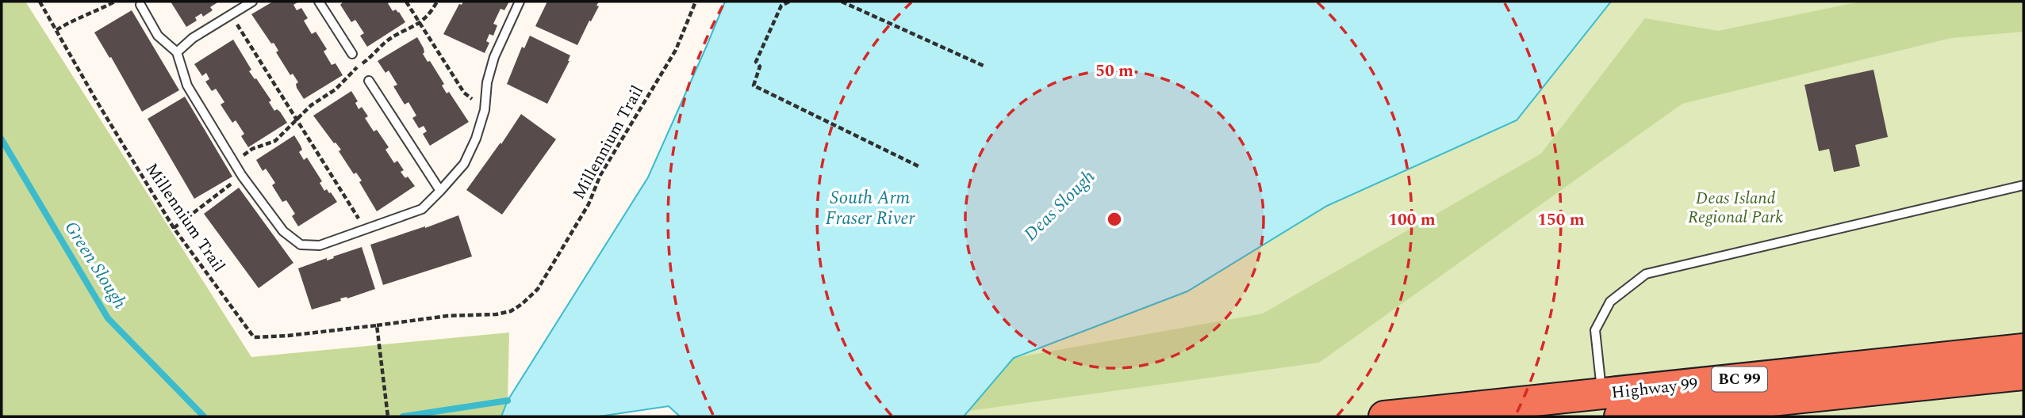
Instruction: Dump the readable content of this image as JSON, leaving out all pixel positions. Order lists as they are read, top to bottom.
{
  "streets": {
    "highway": ["BC 99", "Highway 99"],
    "path": ["Millennium Trail"]
  },
  "water": ["South Arm Fraser River", "Deas Slough", "Green Slough"],
  "parks": ["Deas Island Regional Park"],
  "rings": ["50 m", "100 m", "150 m"]
}
